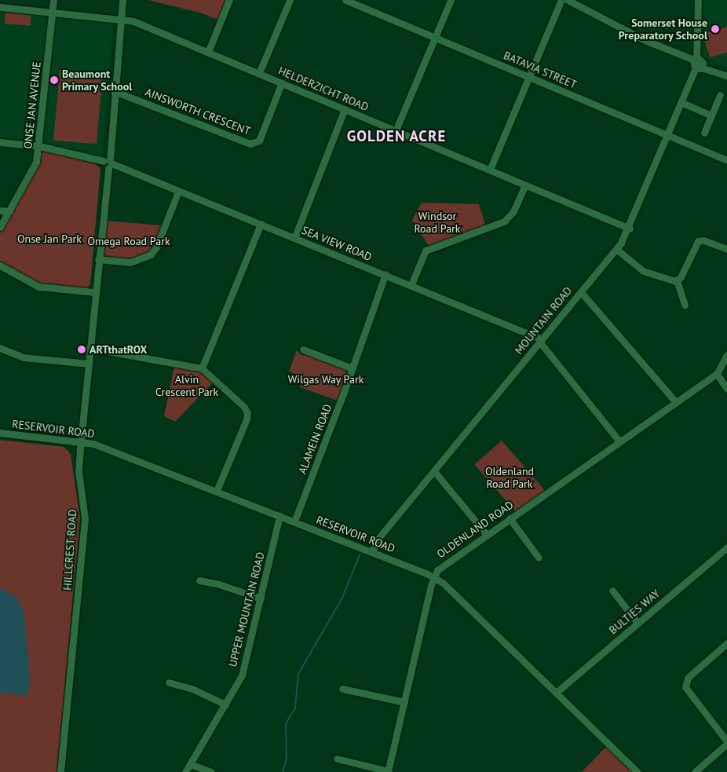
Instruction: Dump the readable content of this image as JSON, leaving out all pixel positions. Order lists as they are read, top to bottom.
{
  "streets": {
    "street": [
      "BATAVIA STREET",
      "HELDERZICHT ROAD",
      "ONSE JAN AVENUE",
      "AINSWORTH CRESCENT",
      "SEA VIEW ROAD",
      "MOUNTAIN ROAD",
      "RESERVOIR ROAD",
      "ALAMEIN ROAD",
      "OLDENLAND ROAD",
      "HILLCREST ROAD",
      "UPPER MOUNTAIN ROAD",
      "BULTIES WAY"
    ]
  },
  "crossings": [
    ["BATAVIA STREET", "MOUNTAIN ROAD"],
    ["HELDERZICHT ROAD", "ONSE JAN AVENUE"],
    ["HELDERZICHT ROAD", "AINSWORTH CRESCENT"],
    ["HELDERZICHT ROAD", "MOUNTAIN ROAD"],
    ["HELDERZICHT ROAD", "HILLCREST ROAD"],
    ["ONSE JAN AVENUE", "SEA VIEW ROAD"],
    ["AINSWORTH CRESCENT", "HILLCREST ROAD"],
    ["SEA VIEW ROAD", "MOUNTAIN ROAD"],
    ["SEA VIEW ROAD", "ALAMEIN ROAD"],
    ["SEA VIEW ROAD", "OLDENLAND ROAD"],
    ["SEA VIEW ROAD", "HILLCREST ROAD"],
    ["MOUNTAIN ROAD", "RESERVOIR ROAD"],
    ["RESERVOIR ROAD", "ALAMEIN ROAD"],
    ["RESERVOIR ROAD", "OLDENLAND ROAD"],
    ["RESERVOIR ROAD", "HILLCREST ROAD"],
    ["RESERVOIR ROAD", "UPPER MOUNTAIN ROAD"],
    ["RESERVOIR ROAD", "BULTIES WAY"]
  ],
  "districts": ["GOLDEN ACRE"],
  "parks": [
    "Windsor Road Park",
    "Onse Jan Park",
    "Omega Road Park",
    "Alvin Crescent Park",
    "Wilgas Way Park",
    "Oldenland Road Park"
  ],
  "places": ["Somerset House Preparatory School", "Beaumont Primary School", "ARTthatROX"]
}
